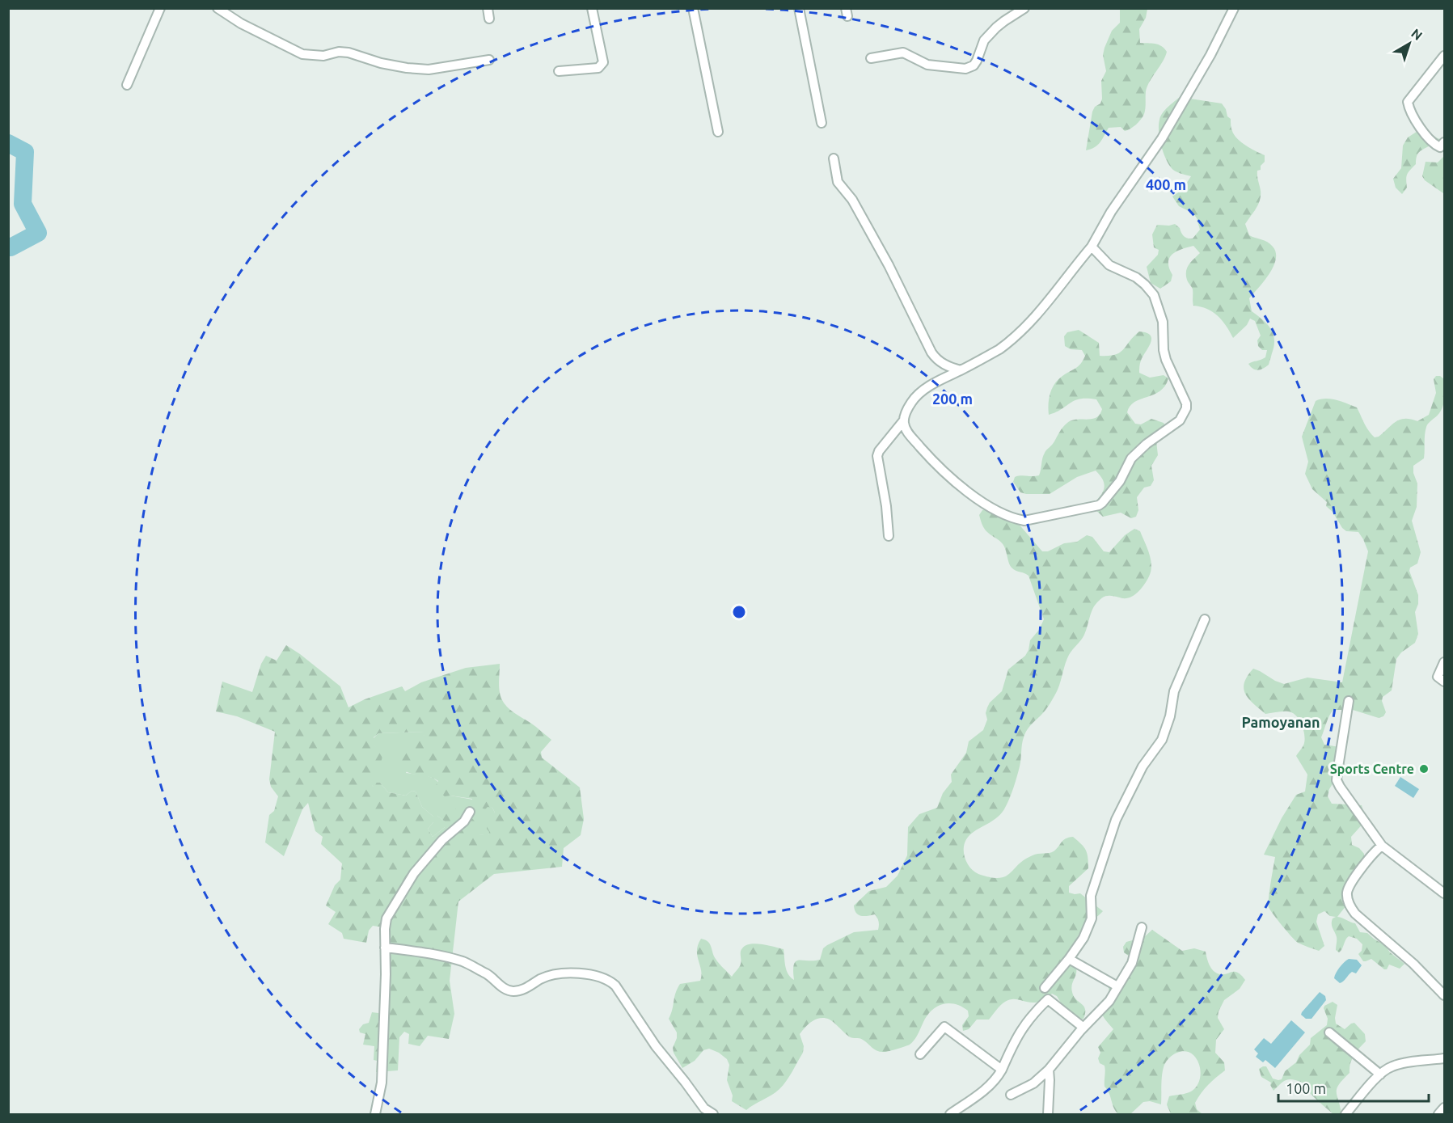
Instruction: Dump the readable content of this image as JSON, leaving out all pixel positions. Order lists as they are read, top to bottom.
{
  "districts": ["Pamoyanan"],
  "places": ["Sports Centre"],
  "scale_bar": "100 m",
  "north": "top right",
  "rings": ["400 m", "200 m"]
}
